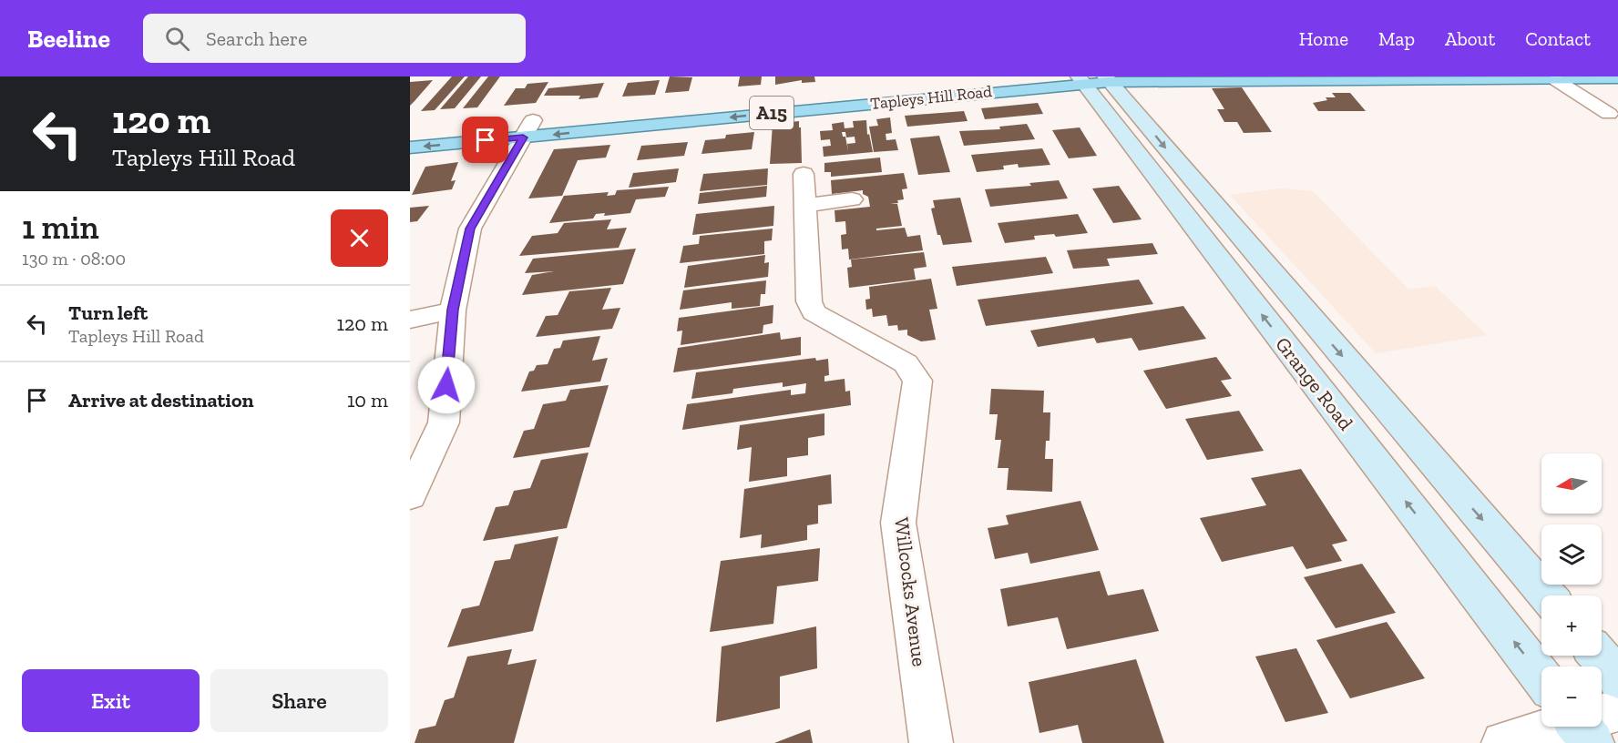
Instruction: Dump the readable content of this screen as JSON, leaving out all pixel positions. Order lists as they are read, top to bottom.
{
  "streets": {
    "main road": ["Tapleys Hill Road", "A15", "Grange Road"],
    "street": ["Willcocks Avenue"]
  },
  "crossings": [
    ["Tapleys Hill Road", "Grange Road"]
  ],
  "north": "left",
  "page": {
    "header": "Beeline",
    "search": "Search here",
    "nav": [
      "Home",
      "Map",
      "About",
      "Contact"
    ],
    "turn": ["120 m", "Tapleys Hill Road"],
    "heading": ["1 min", "130 m · 08:00"],
    "list": [
      {
        "name": "Turn left",
        "note": "Tapleys Hill Road",
        "value": "120 m"
      },
      {
        "name": "Arrive at destination",
        "value": "10 m"
      }
    ],
    "map_buttons": ["+", "−"],
    "buttons": ["Exit", "Share"]
  }
}
